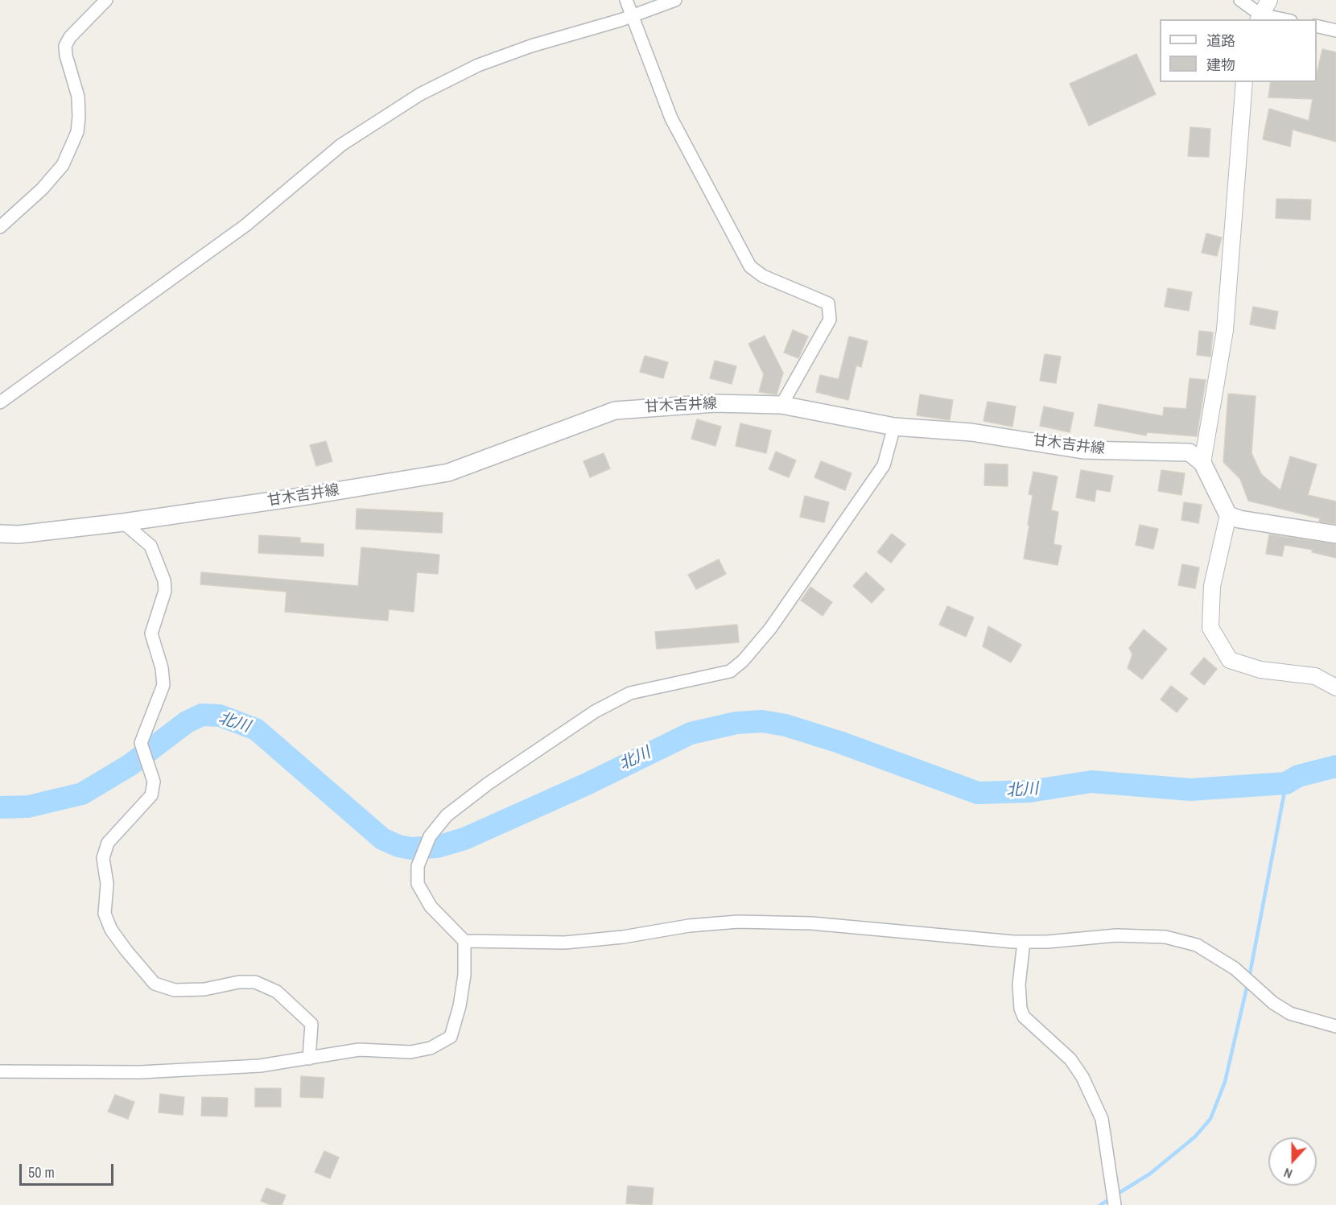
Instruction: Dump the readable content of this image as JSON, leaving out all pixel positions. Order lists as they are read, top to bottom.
{
  "streets": {
    "main road": ["甘木吉井線"]
  },
  "water": ["北川"],
  "legend": ["道路", "建物"],
  "scale_bar": "50 m",
  "north": "bottom"
}
